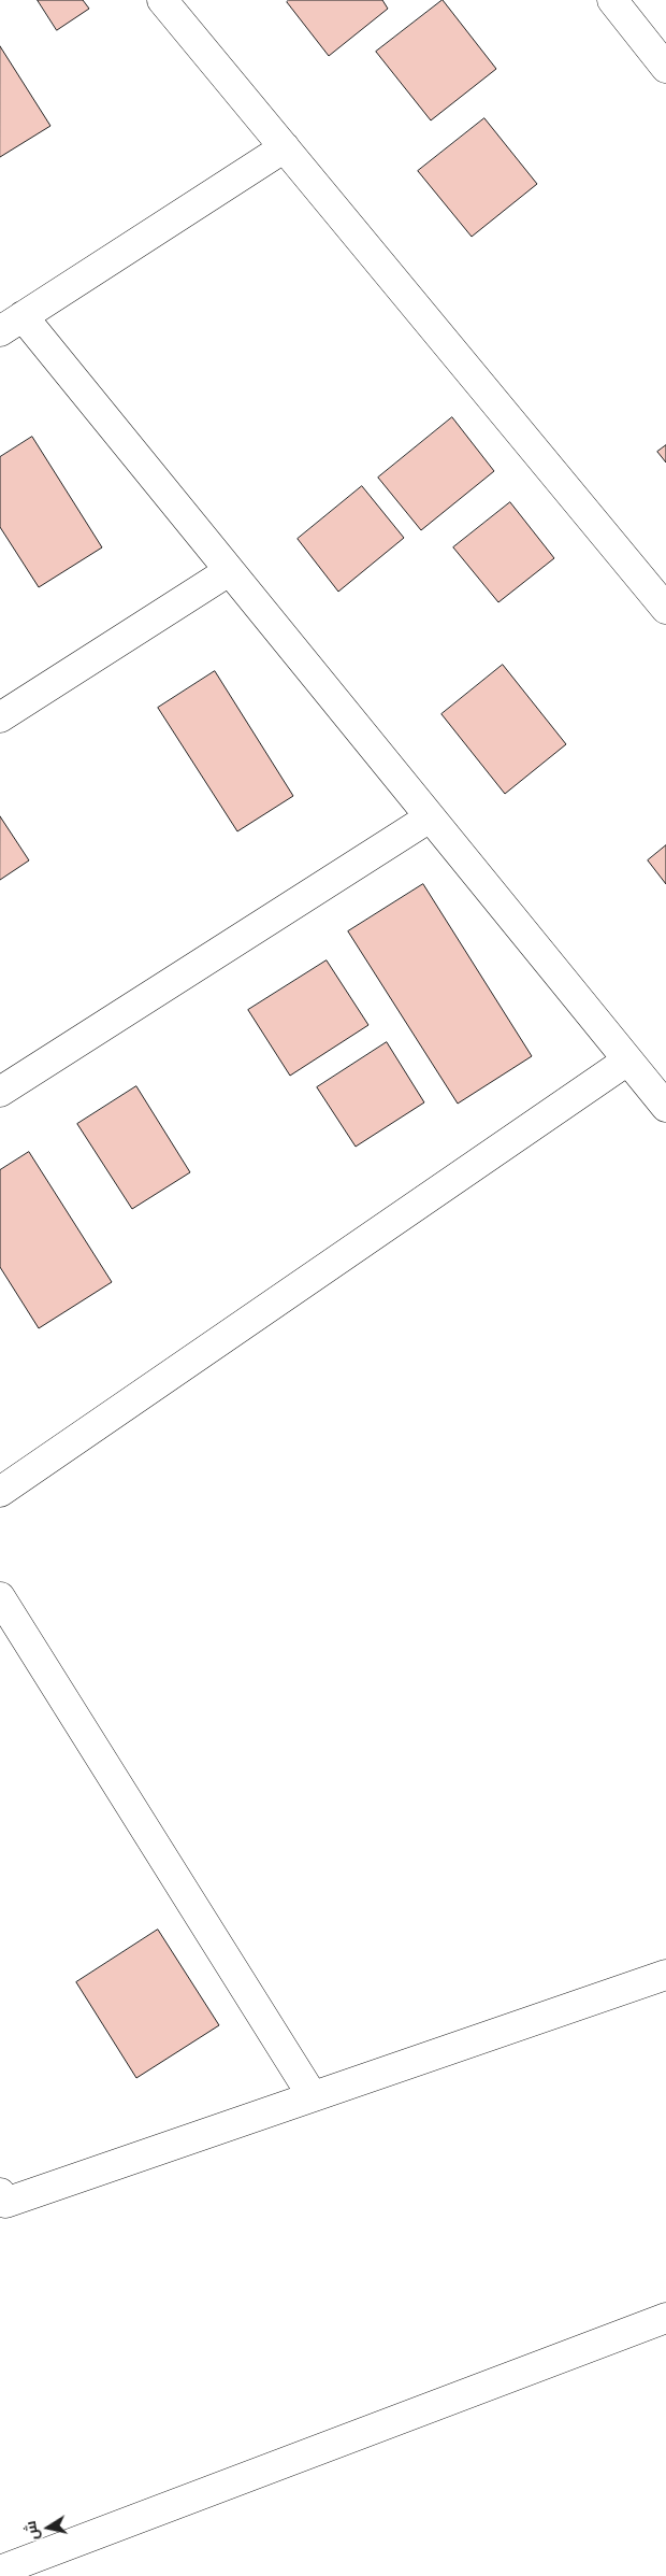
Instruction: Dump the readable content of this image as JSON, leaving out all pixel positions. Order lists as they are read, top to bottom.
{
  "north": "left"
}
